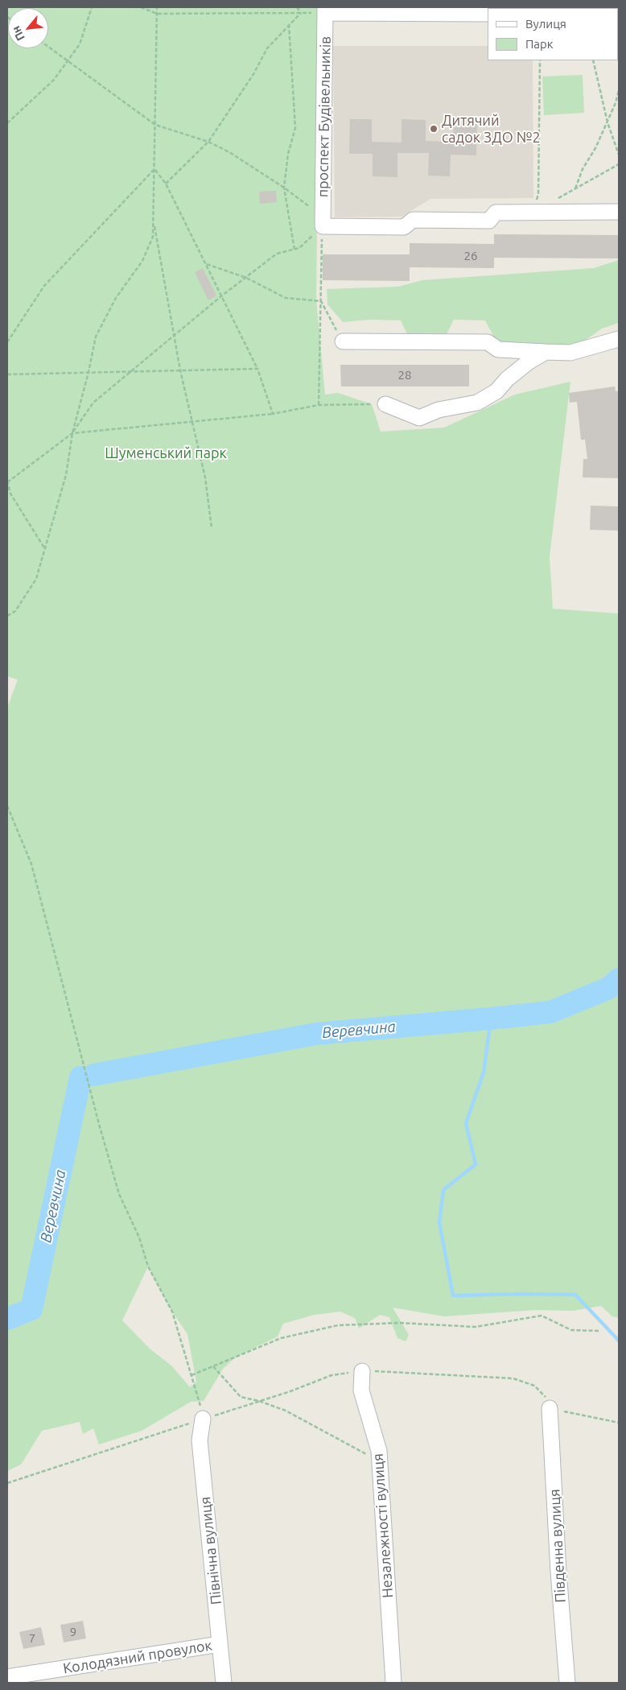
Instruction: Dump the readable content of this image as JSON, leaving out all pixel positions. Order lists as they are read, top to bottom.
{
  "streets": {
    "street": [
      "проспект Будівельників",
      "Незалежності вулиця",
      "Південна вулиця",
      "Північна вулиця",
      "Колодязний провулок"
    ]
  },
  "crossings": [
    ["Північна вулиця", "Колодязний провулок"]
  ],
  "water": ["Веревчина"],
  "parks": ["Шуменський парк"],
  "places": ["Дитячий садок ЗДО №2"],
  "house_numbers": [
    "26",
    "28",
    "9",
    "7"
  ],
  "legend": ["Вулиця", "Парк"],
  "north": "bottom left"
}
